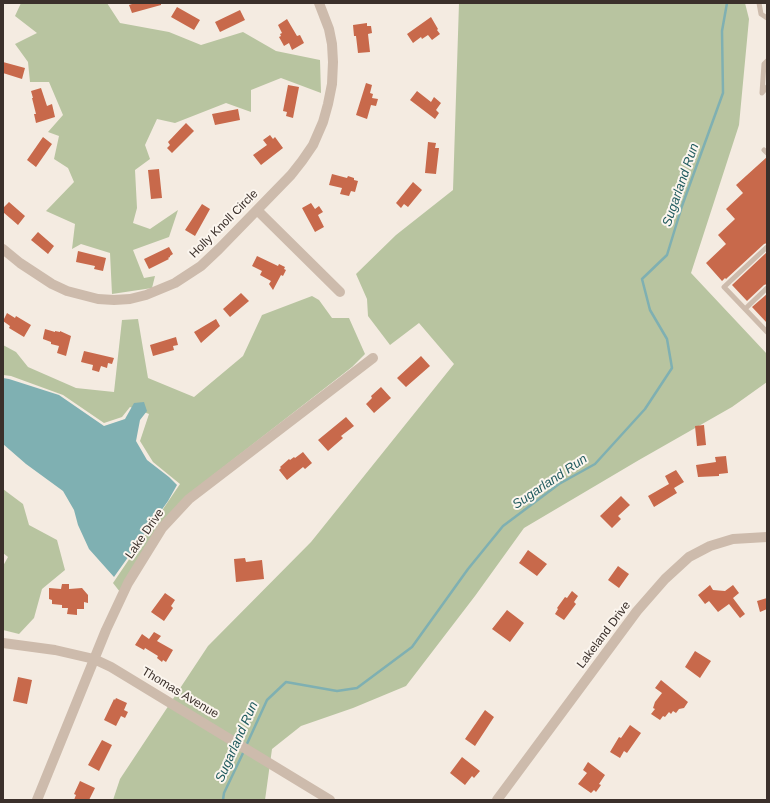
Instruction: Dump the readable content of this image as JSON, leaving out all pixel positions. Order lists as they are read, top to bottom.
{
  "streets": {
    "street": [
      "Holly Knoll Circle",
      "Lake Drive",
      "Lakeland Drive",
      "Thomas Avenue"
    ]
  },
  "crossings": [
    ["Lake Drive", "Thomas Avenue"]
  ],
  "water": ["Sugarland Run"]
}
